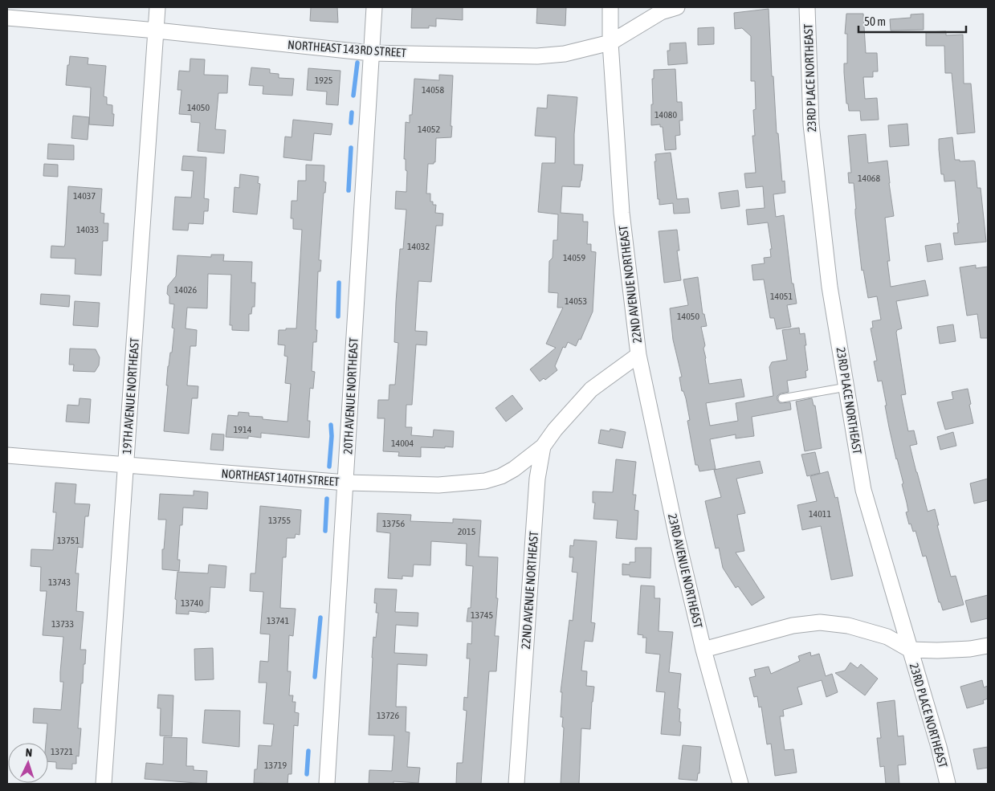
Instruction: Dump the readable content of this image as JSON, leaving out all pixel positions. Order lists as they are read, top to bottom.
{
  "streets": {
    "street": [
      "NORTHEAST 143RD STREET",
      "23RD PLACE NORTHEAST",
      "22ND AVENUE NORTHEAST",
      "19TH AVENUE NORTHEAST",
      "20TH AVENUE NORTHEAST",
      "NORTHEAST 140TH STREET",
      "23RD AVENUE NORTHEAST"
    ]
  },
  "crossings": [
    ["NORTHEAST 143RD STREET", "22ND AVENUE NORTHEAST"],
    ["NORTHEAST 143RD STREET", "19TH AVENUE NORTHEAST"],
    ["NORTHEAST 143RD STREET", "20TH AVENUE NORTHEAST"],
    ["22ND AVENUE NORTHEAST", "NORTHEAST 140TH STREET"],
    ["22ND AVENUE NORTHEAST", "23RD AVENUE NORTHEAST"],
    ["19TH AVENUE NORTHEAST", "NORTHEAST 140TH STREET"],
    ["20TH AVENUE NORTHEAST", "NORTHEAST 140TH STREET"]
  ],
  "house_numbers": [
    "1925",
    "14058",
    "14050",
    "14080",
    "14052",
    "14068",
    "14037",
    "14033",
    "14032",
    "14059",
    "14026",
    "14051",
    "14053",
    "14050",
    "1914",
    "14004",
    "14011",
    "13755",
    "13756",
    "2015",
    "13751",
    "13743",
    "13740",
    "13745",
    "13741",
    "13733",
    "13726",
    "13721",
    "13719"
  ],
  "scale_bar": "50 m",
  "north": "top"
}
